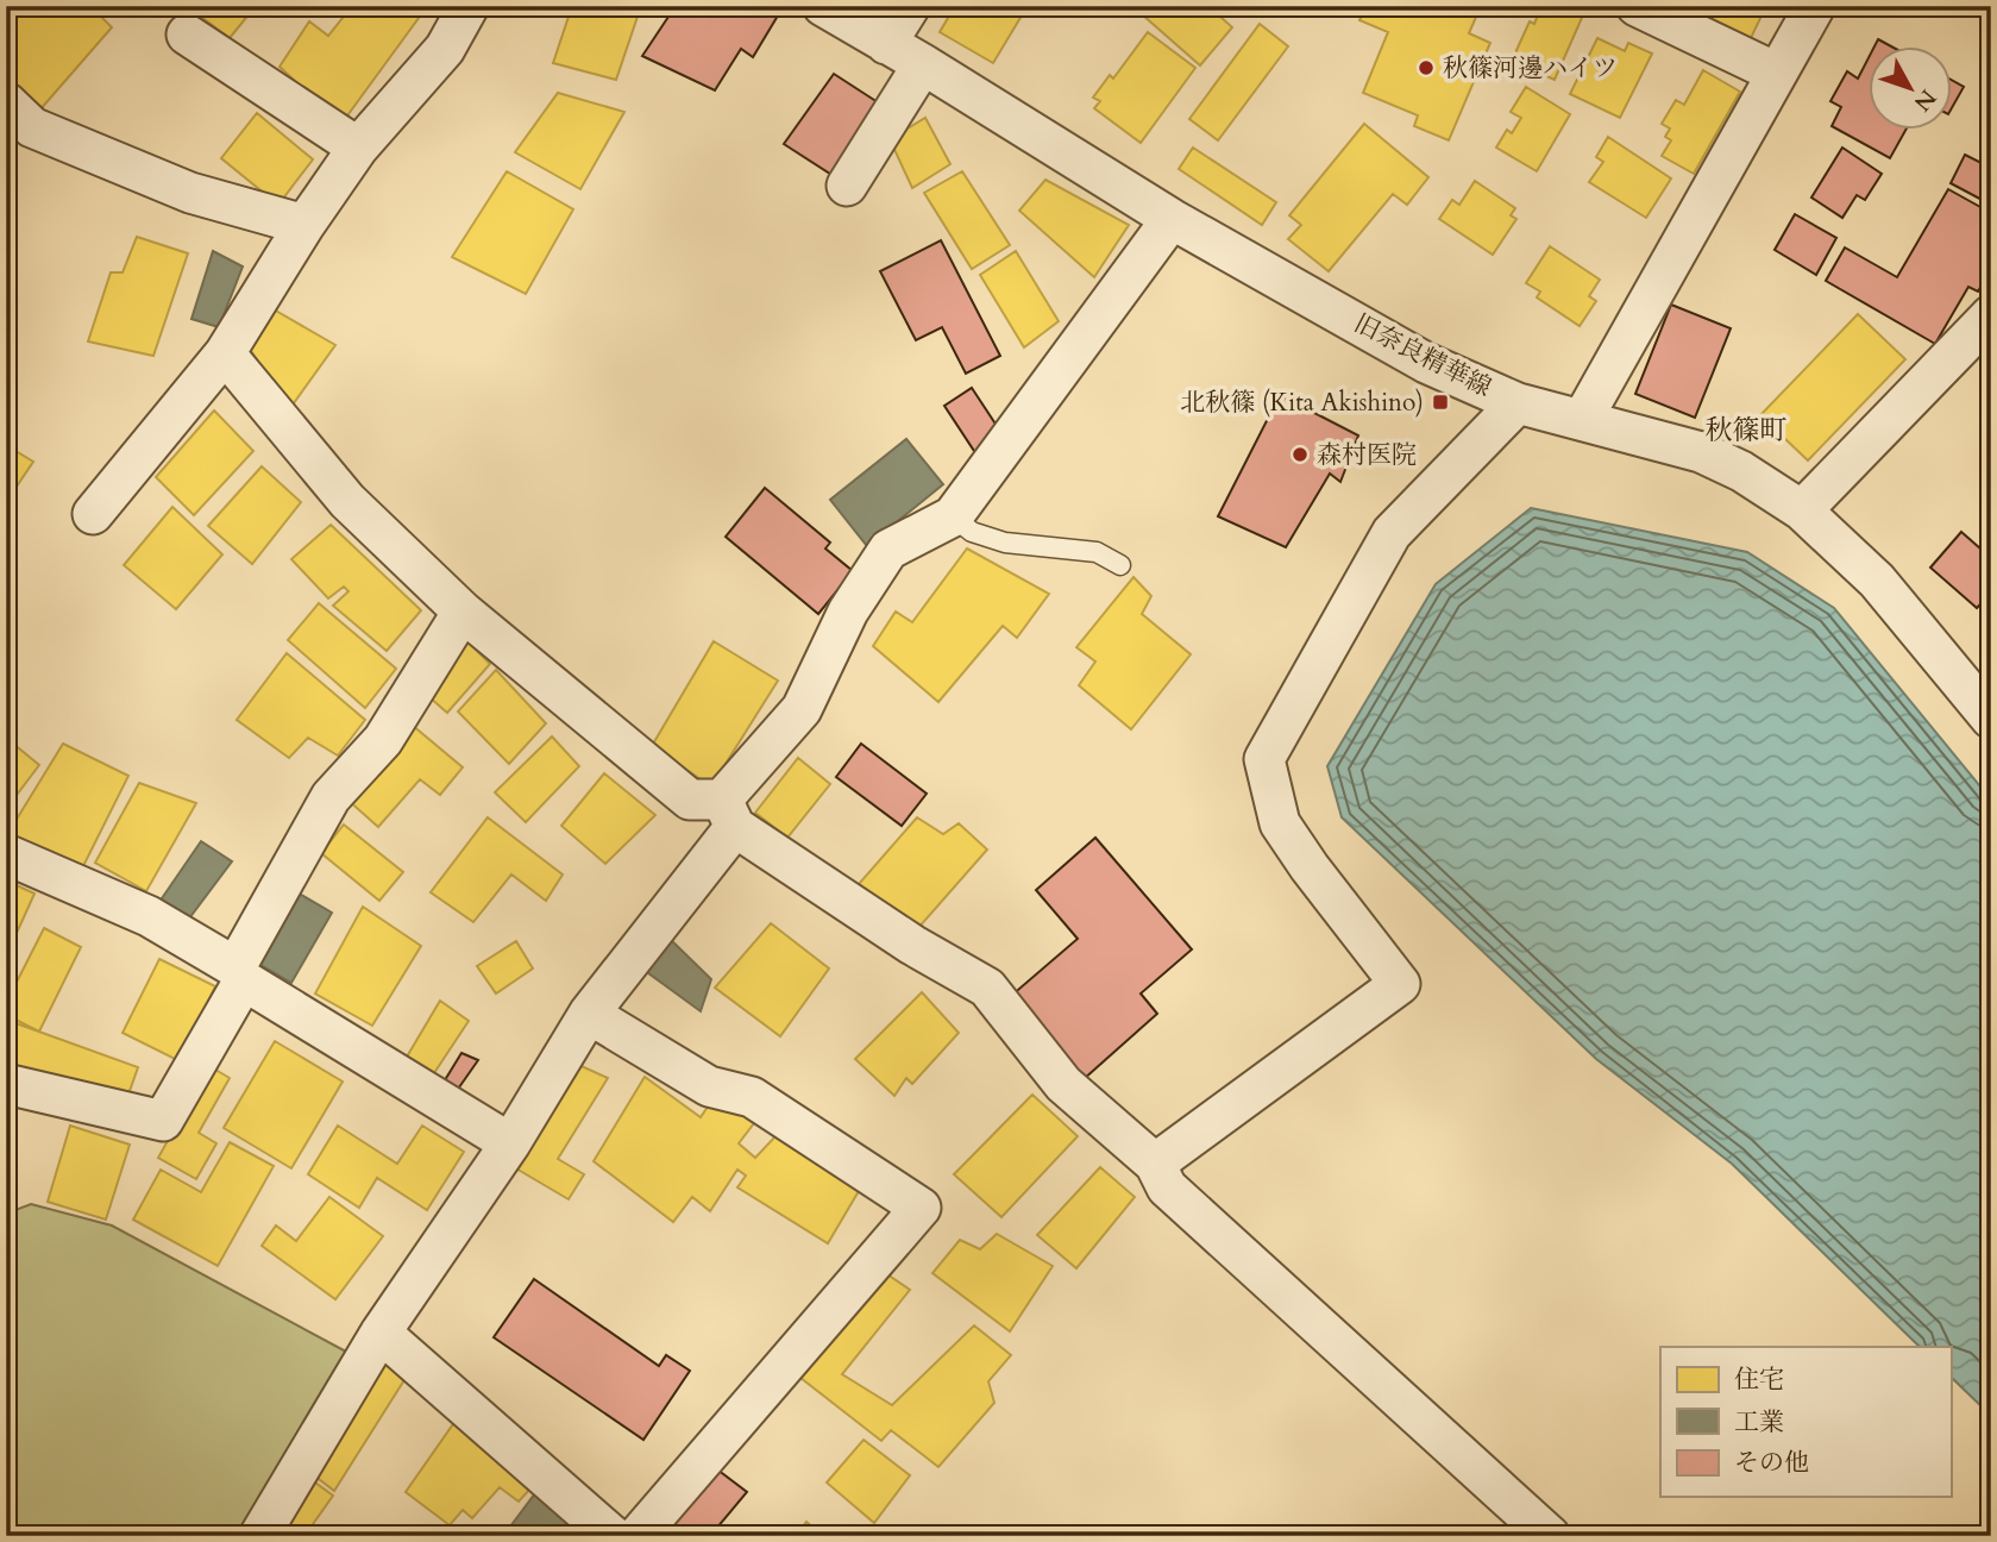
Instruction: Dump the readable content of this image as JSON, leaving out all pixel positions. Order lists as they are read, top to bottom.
{
  "streets": {
    "street": ["旧奈良精華線"]
  },
  "districts": ["秋篠町"],
  "places": {
    "other": ["秋篠河邊ハイツ", "森村医院"],
    "transit": ["北秋篠 (Kita Akishino)"]
  },
  "legend": ["住宅", "工業", "その他"],
  "north": "bottom right"
}
